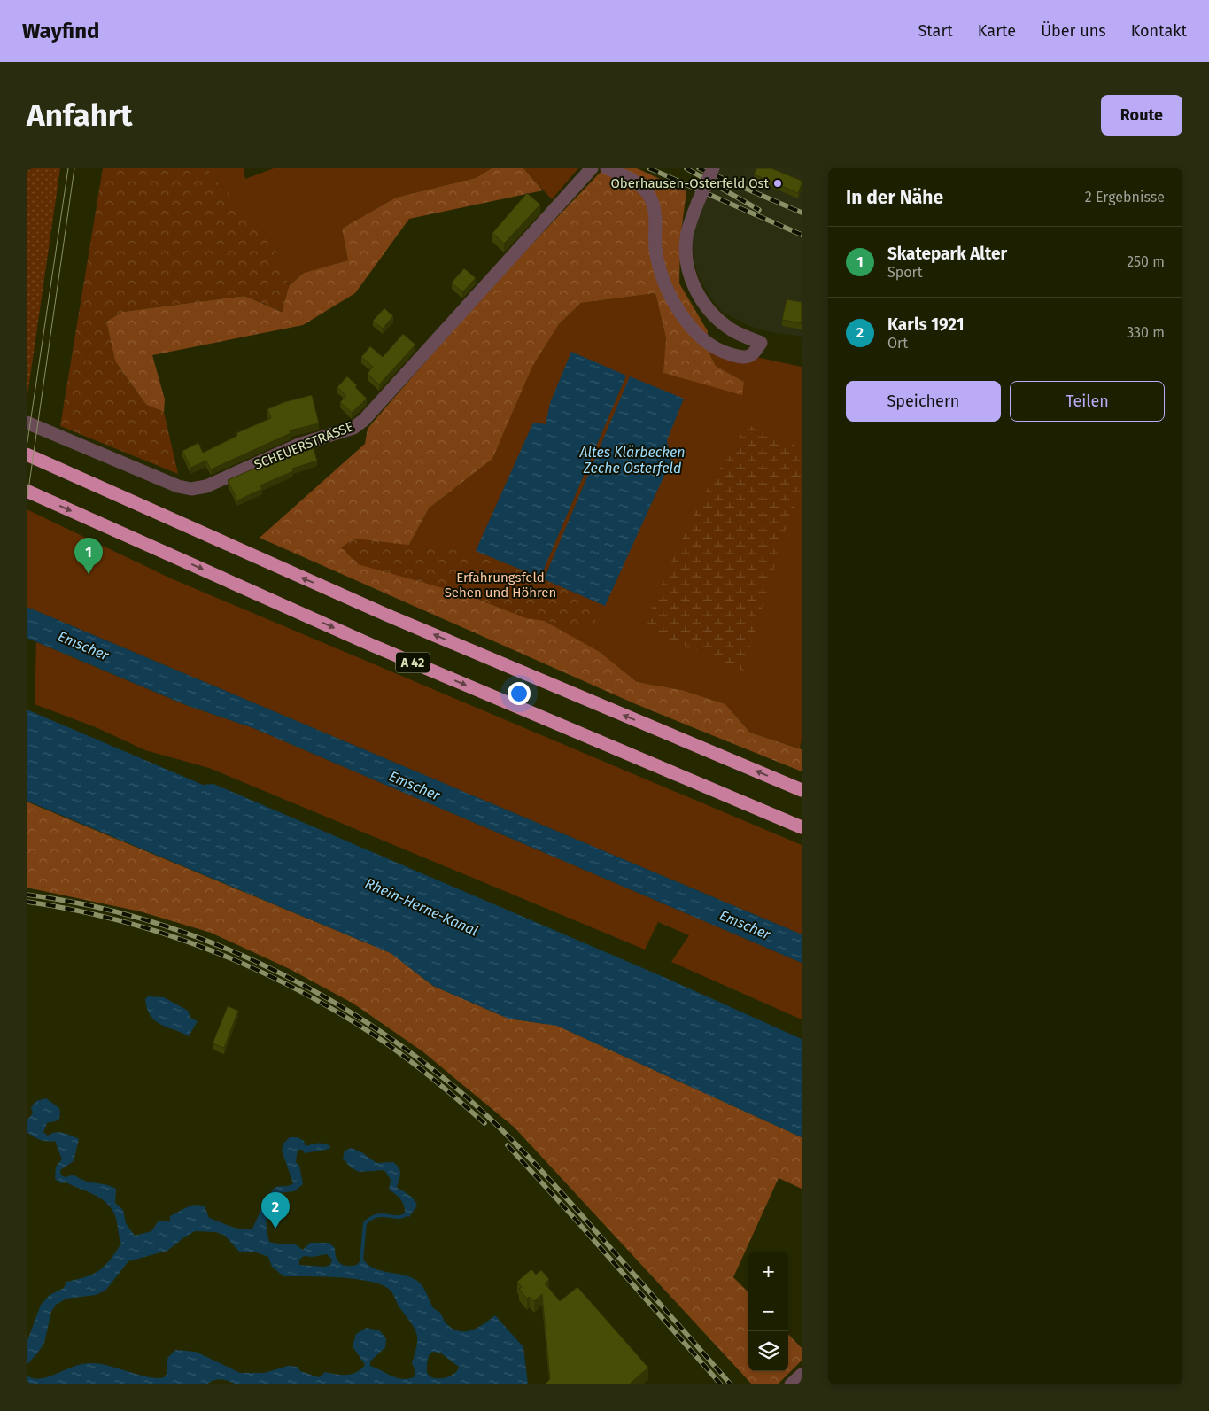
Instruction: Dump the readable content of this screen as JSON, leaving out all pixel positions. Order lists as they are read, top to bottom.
{
  "streets": {
    "highway": ["A 42"],
    "street": ["SCHEUERSTRASSE"]
  },
  "water": ["Altes Klärbecken Zeche Osterfeld", "Emscher", "Rhein-Herne-Kanal"],
  "parks": ["Erfahrungsfeld Sehen und Höhren"],
  "places": ["Oberhausen-Osterfeld Ost"],
  "page": {
    "header": "Wayfind",
    "nav": [
      "Start",
      "Karte",
      "Über uns",
      "Kontakt"
    ],
    "buttons": [
      "Route",
      ["Speichern", "Teilen"]
    ],
    "title": "Anfahrt",
    "heading": ["In der Nähe", "2 Ergebnisse"],
    "list": [
      {
        "mark": "1",
        "name": "Skatepark Alter",
        "note": "Sport",
        "value": "250 m"
      },
      {
        "mark": "2",
        "name": "Karls 1921",
        "note": "Ort",
        "value": "330 m"
      }
    ],
    "pins": ["1", "2"],
    "map_buttons": ["+", "−"]
  }
}
